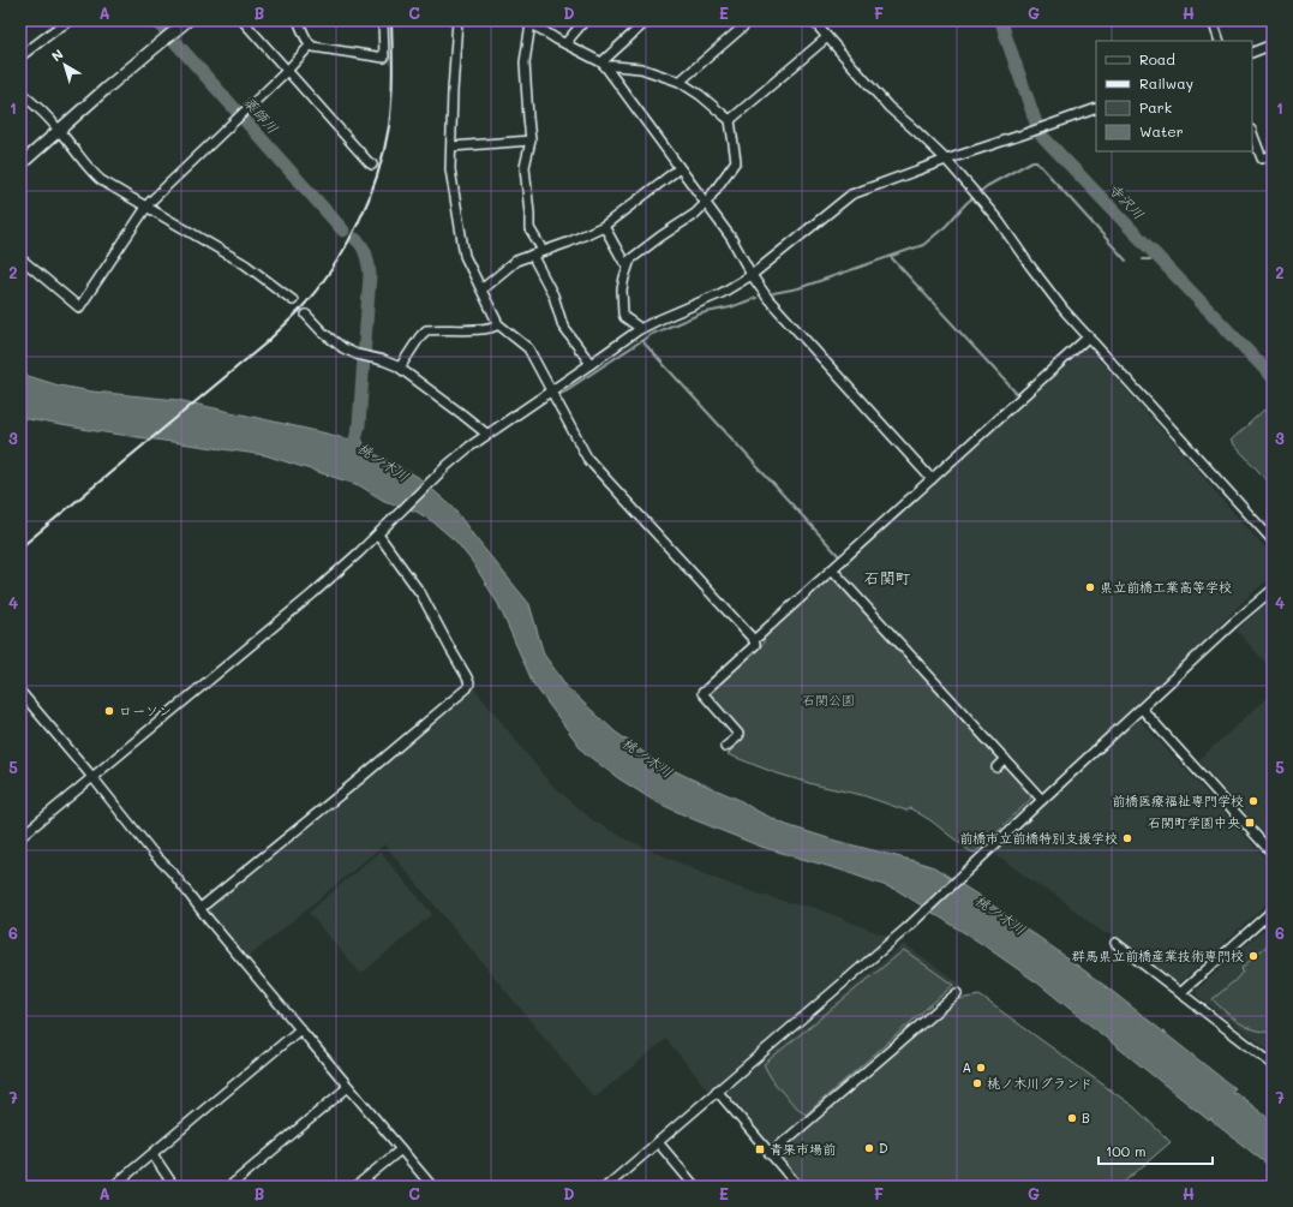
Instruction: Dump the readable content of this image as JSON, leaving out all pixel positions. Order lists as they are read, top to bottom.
{
  "districts": ["石関町"],
  "water": ["薬師川", "寺沢川", "桃ノ木川"],
  "parks": ["石関公園"],
  "places": {
    "other": [
      "県立前橋工業高等学校",
      "ローソン",
      "前橋医療福祉専門学校",
      "前橋市立前橋特別支援学校",
      "群馬県立前橋産業技術専門校",
      "A",
      "桃ノ木川グランド",
      "B",
      "D"
    ],
    "transit": ["石関町学園中央", "青果市場前"]
  },
  "legend": [
    "Road",
    "Railway",
    "Park",
    "Water"
  ],
  "scale_bar": "100 m",
  "north": "top left",
  "grid": {
    "columns": [
      "A",
      "B",
      "C",
      "D",
      "E",
      "F",
      "G",
      "H"
    ],
    "rows": [
      "1",
      "2",
      "3",
      "4",
      "5",
      "6",
      "7"
    ]
  }
}
